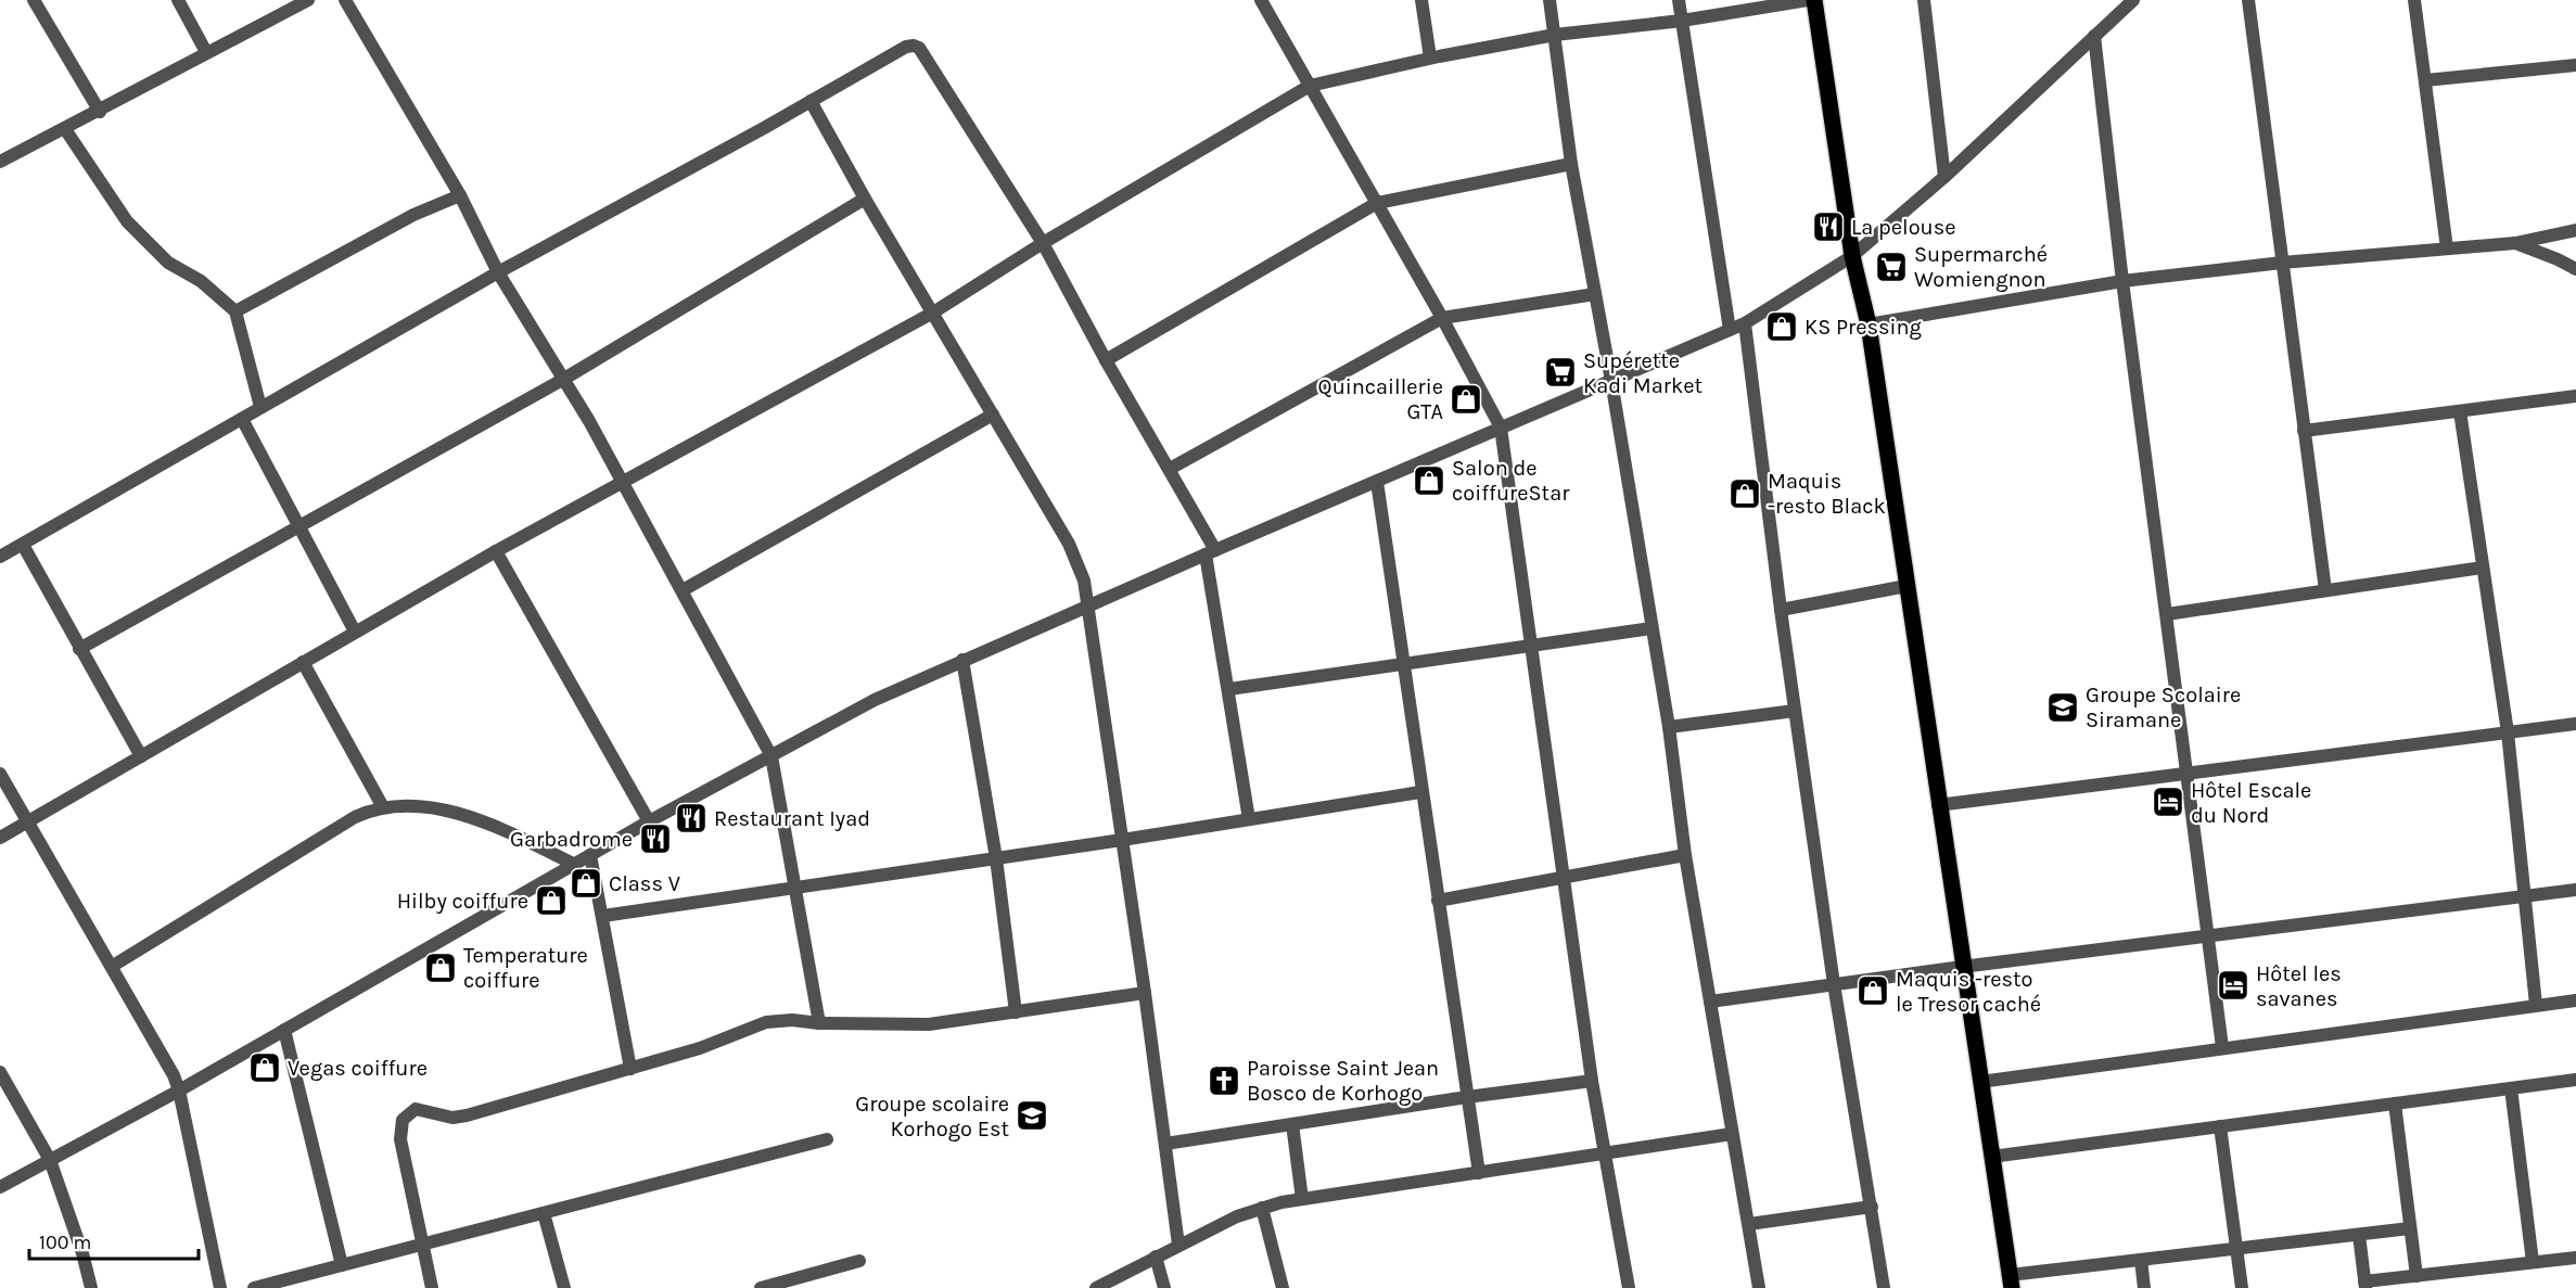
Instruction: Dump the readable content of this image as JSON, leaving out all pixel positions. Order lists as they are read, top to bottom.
{
  "places": {
    "restaurant": ["La pelouse", "Restaurant Iyad", "Garbadrome"],
    "supermarket": ["Supermarché Womiengnon", "Supérette Kadi Market"],
    "shop": [
      "KS Pressing",
      "Quincaillerie GTA",
      "Salon de coiffureStar",
      "Maquis -resto Black",
      "Class V",
      "Hilby coiffure",
      "Temperature coiffure",
      "Maquis -resto le Tresor caché",
      "Vegas coiffure"
    ],
    "school or university": ["Groupe Scolaire Siramane", "Groupe scolaire Korhogo Est"],
    "hotel": ["Hôtel Escale du Nord", "Hôtel les savanes"],
    "church": ["Paroisse Saint Jean Bosco de Korhogo"]
  },
  "scale_bar": "100 m"
}
